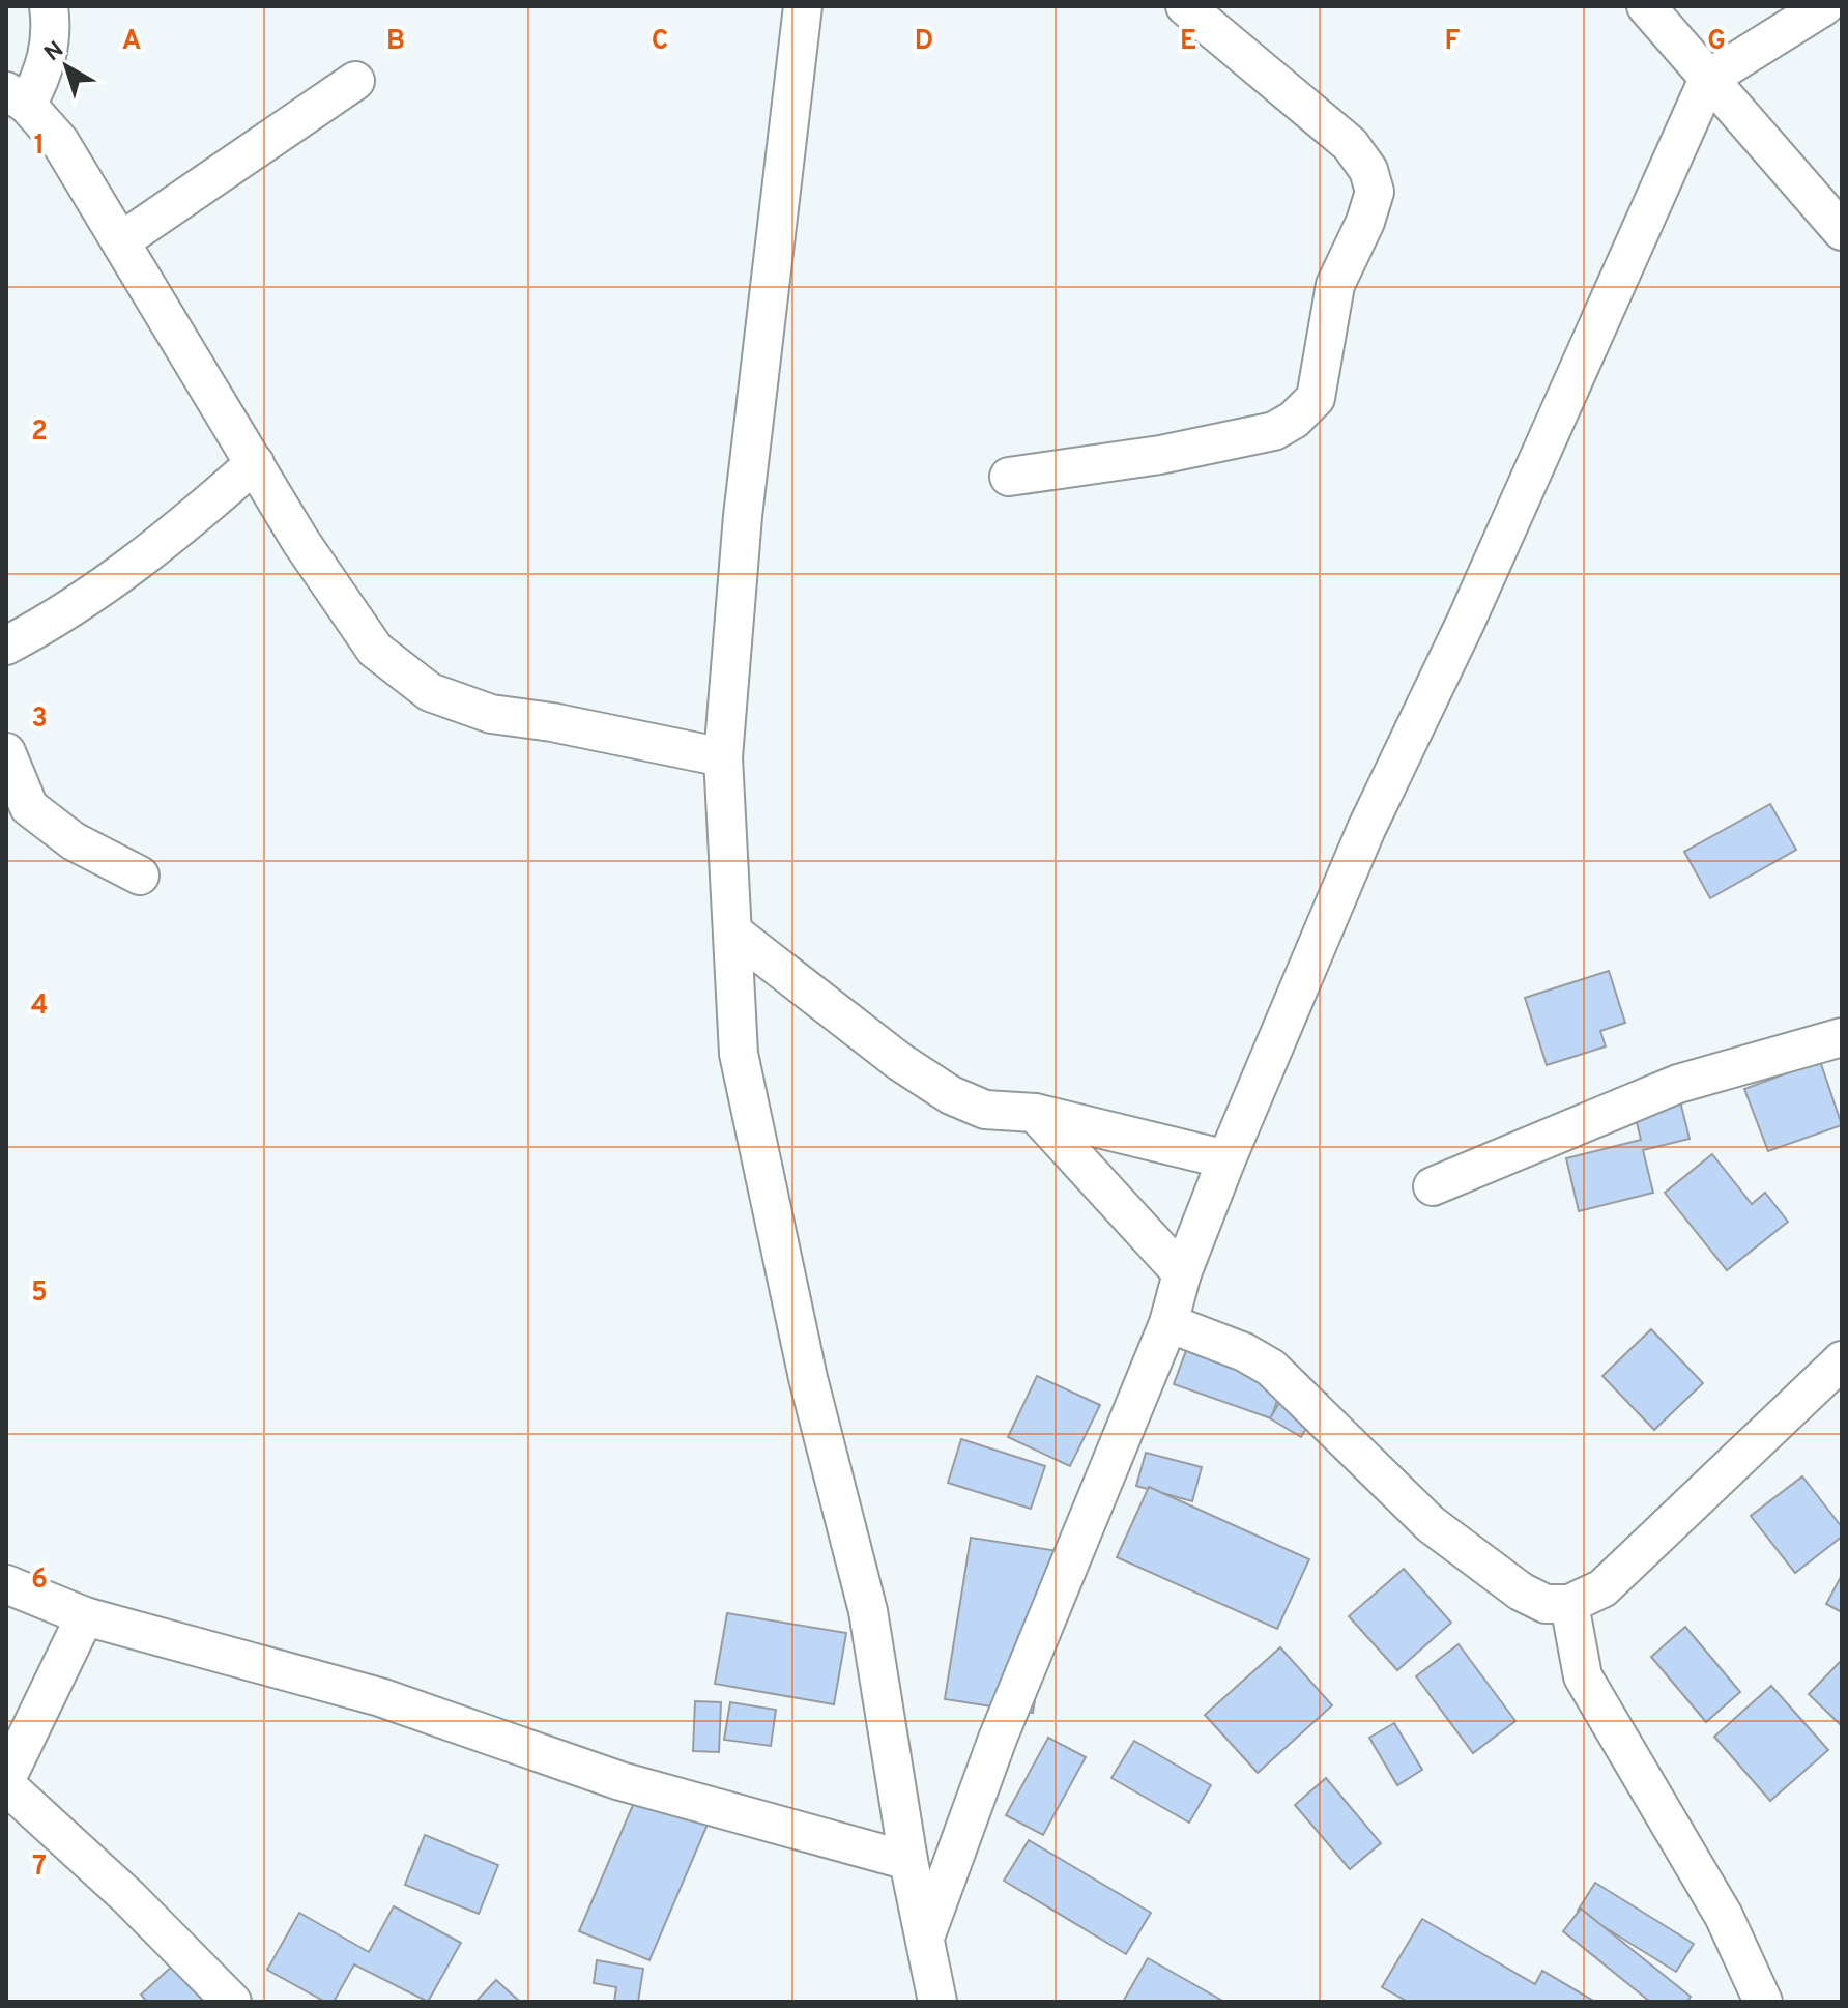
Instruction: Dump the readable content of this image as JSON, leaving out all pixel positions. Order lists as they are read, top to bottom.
{
  "north": "top left",
  "grid": {
    "columns": [
      "A",
      "B",
      "C",
      "D",
      "E",
      "F",
      "G"
    ],
    "rows": [
      "1",
      "2",
      "3",
      "4",
      "5",
      "6",
      "7"
    ]
  }
}
